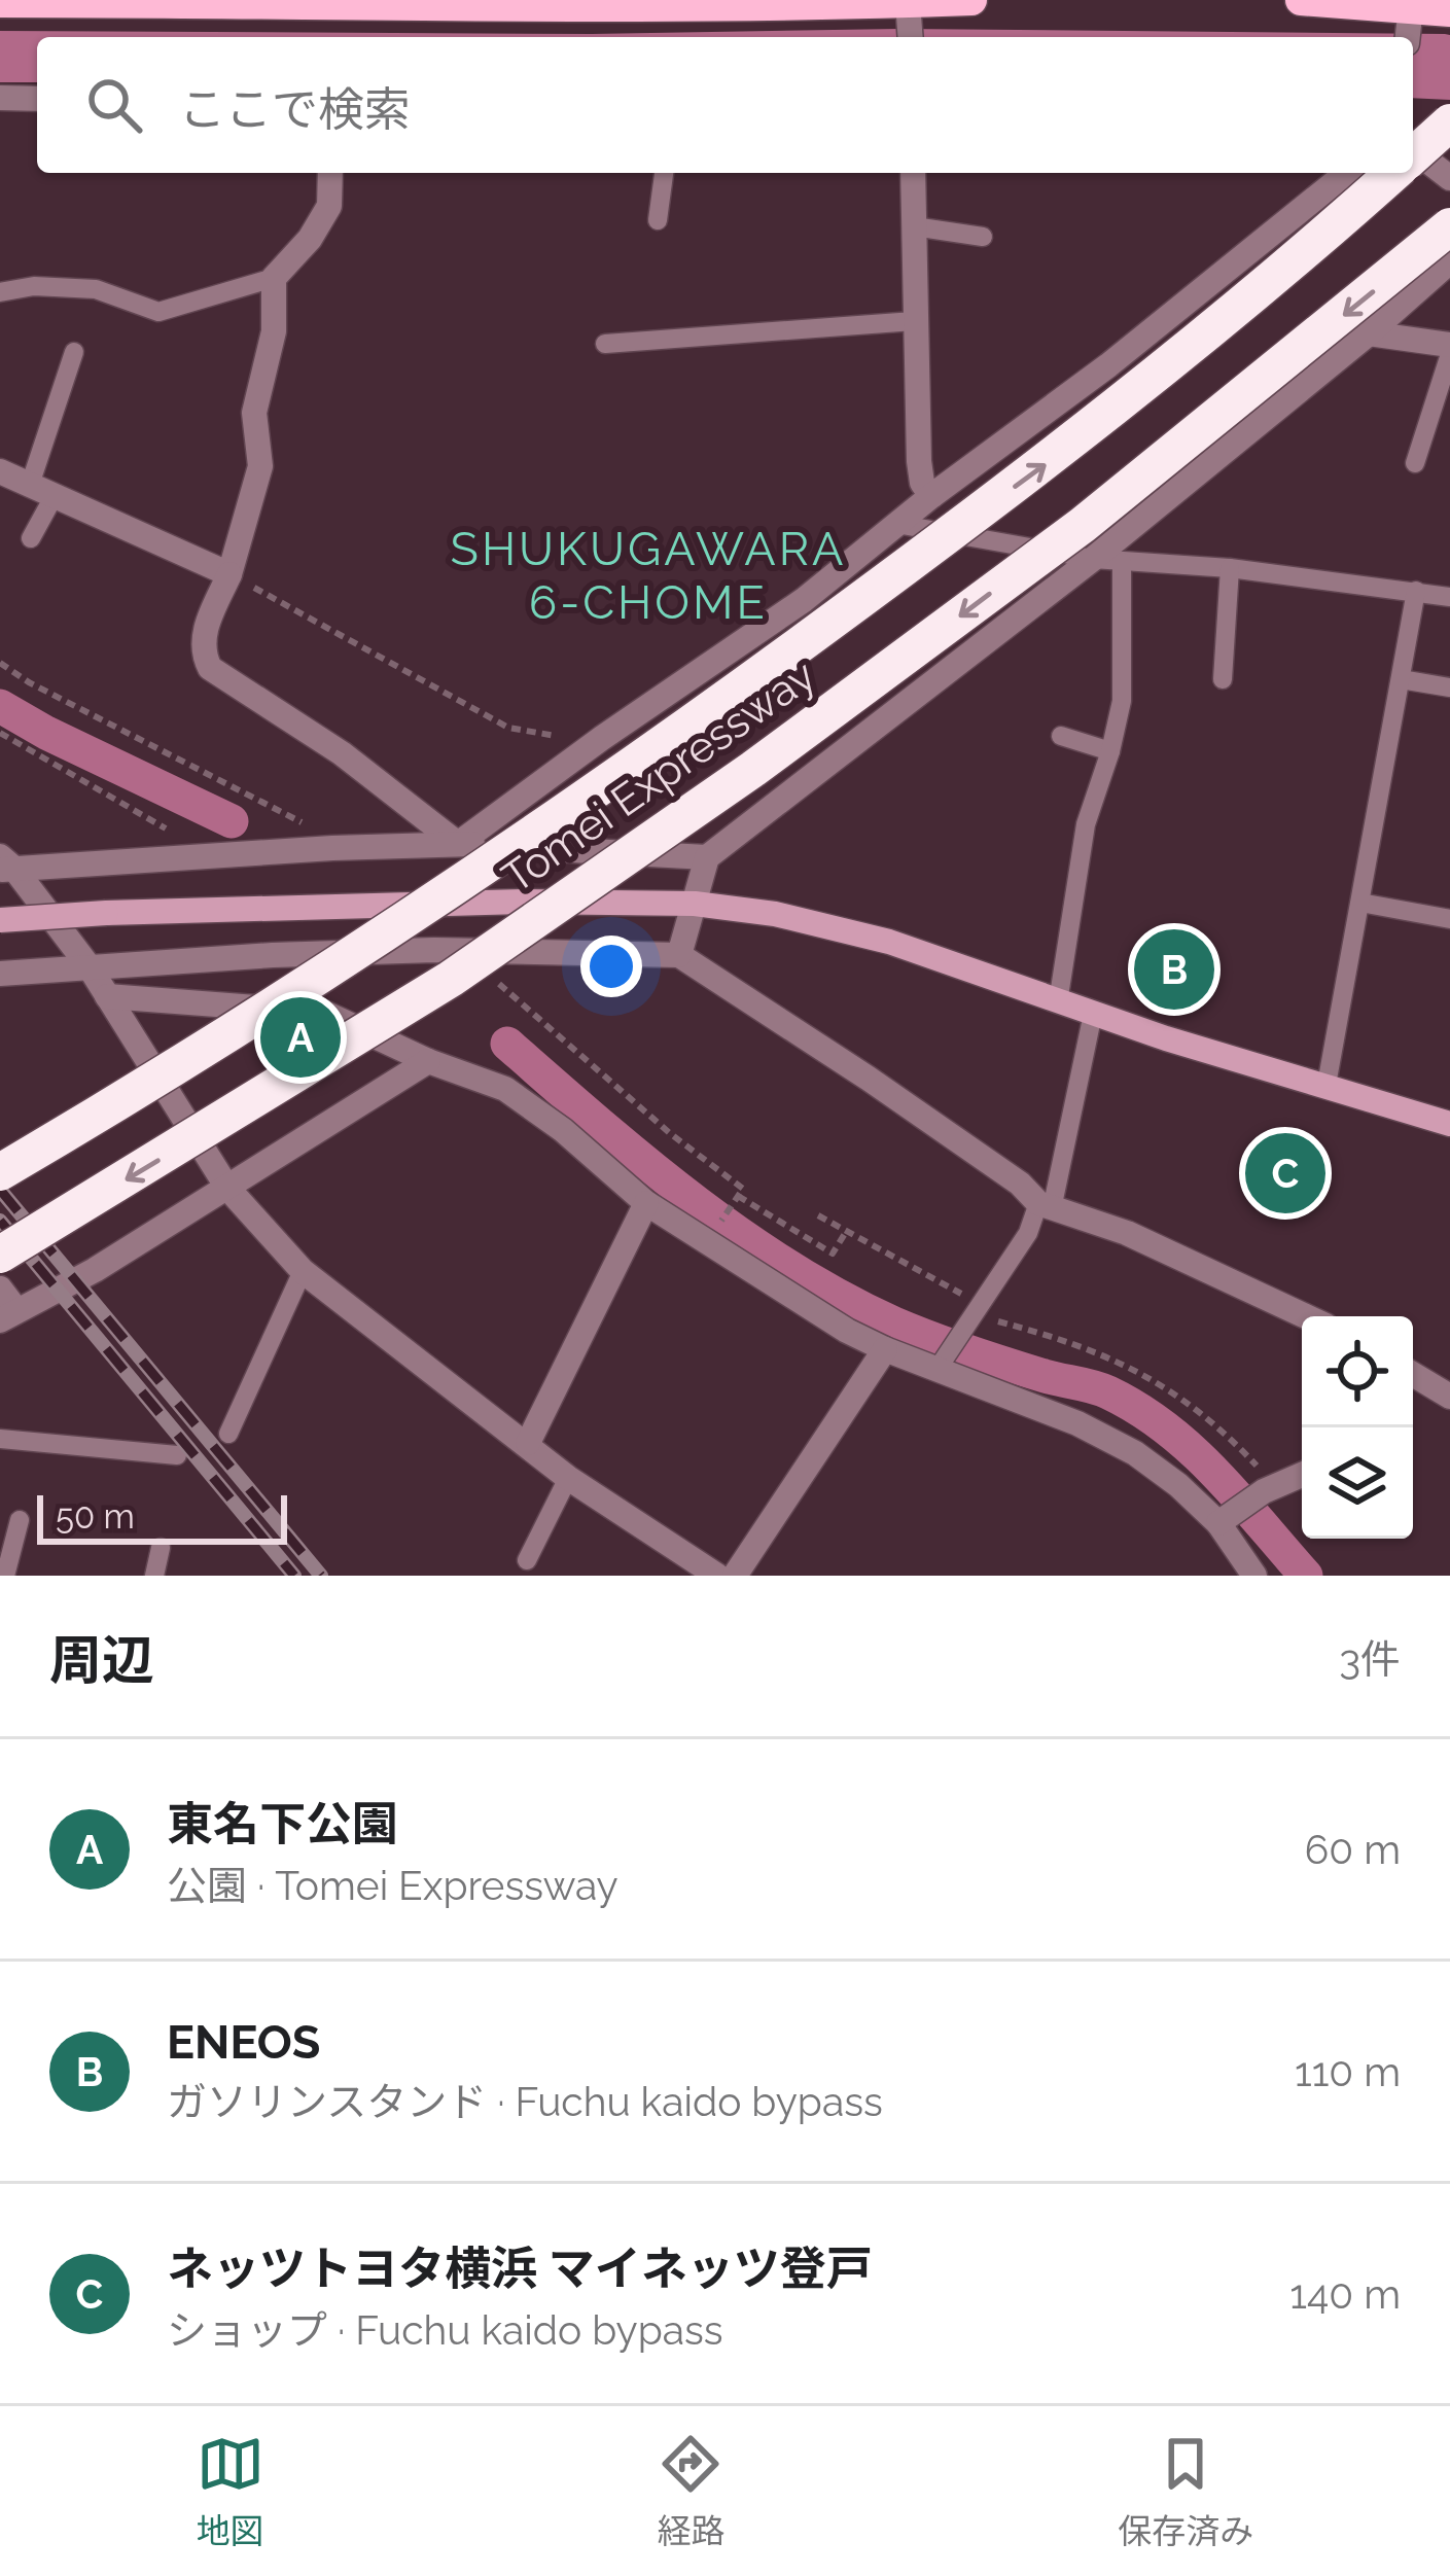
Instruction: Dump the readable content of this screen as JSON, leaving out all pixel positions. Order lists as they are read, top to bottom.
{
  "streets": {
    "highway": ["Tomei Expressway"]
  },
  "districts": ["SHUKUGAWARA 6-CHOME"],
  "scale_bar": "50 m",
  "page": {
    "search": "ここで検索",
    "pins": ["B", "A", "C"],
    "scale": "50 m",
    "heading": ["周辺", "3件"],
    "list": [
      {
        "mark": "A",
        "name": "東名下公園",
        "note": "公園 · Tomei Expressway",
        "value": "60 m"
      },
      {
        "mark": "B",
        "name": "ENEOS",
        "note": "ガソリンスタンド · Fuchu kaido bypass",
        "value": "110 m"
      },
      {
        "mark": "C",
        "name": "ネッツトヨタ横浜 マイネッツ登戸",
        "note": "ショップ · Fuchu kaido bypass",
        "value": "140 m"
      }
    ],
    "nav": ["地図", "経路", "保存済み"]
  }
}
